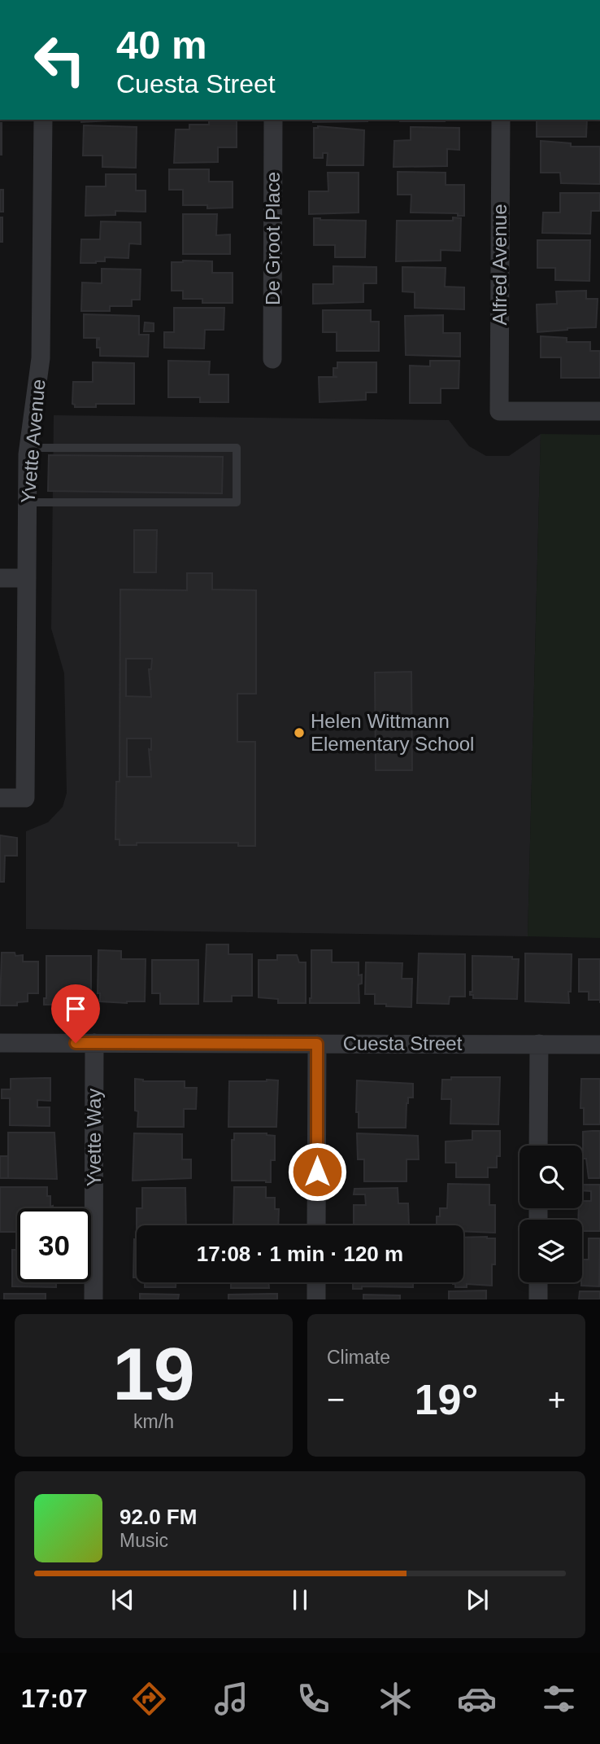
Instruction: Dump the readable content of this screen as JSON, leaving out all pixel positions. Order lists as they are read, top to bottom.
{
  "streets": {
    "street": [
      "De Groot Place",
      "Alfred Avenue",
      "Yvette Avenue",
      "Cuesta Street",
      "Yvette Way"
    ]
  },
  "crossings": [
    ["Cuesta Street", "Yvette Way"]
  ],
  "places": ["Helen Wittmann Elementary School"],
  "page": {
    "turn": ["40 m", "Cuesta Street"],
    "limit": "30",
    "trip": "17:08 · 1 min · 120 m",
    "tile": [
      ["19", "km/h"],
      "Climate"
    ],
    "heat": ["−", "19°", "+"],
    "song": ["92.0 FM", "Music"],
    "tabs": "17:07"
  }
}
